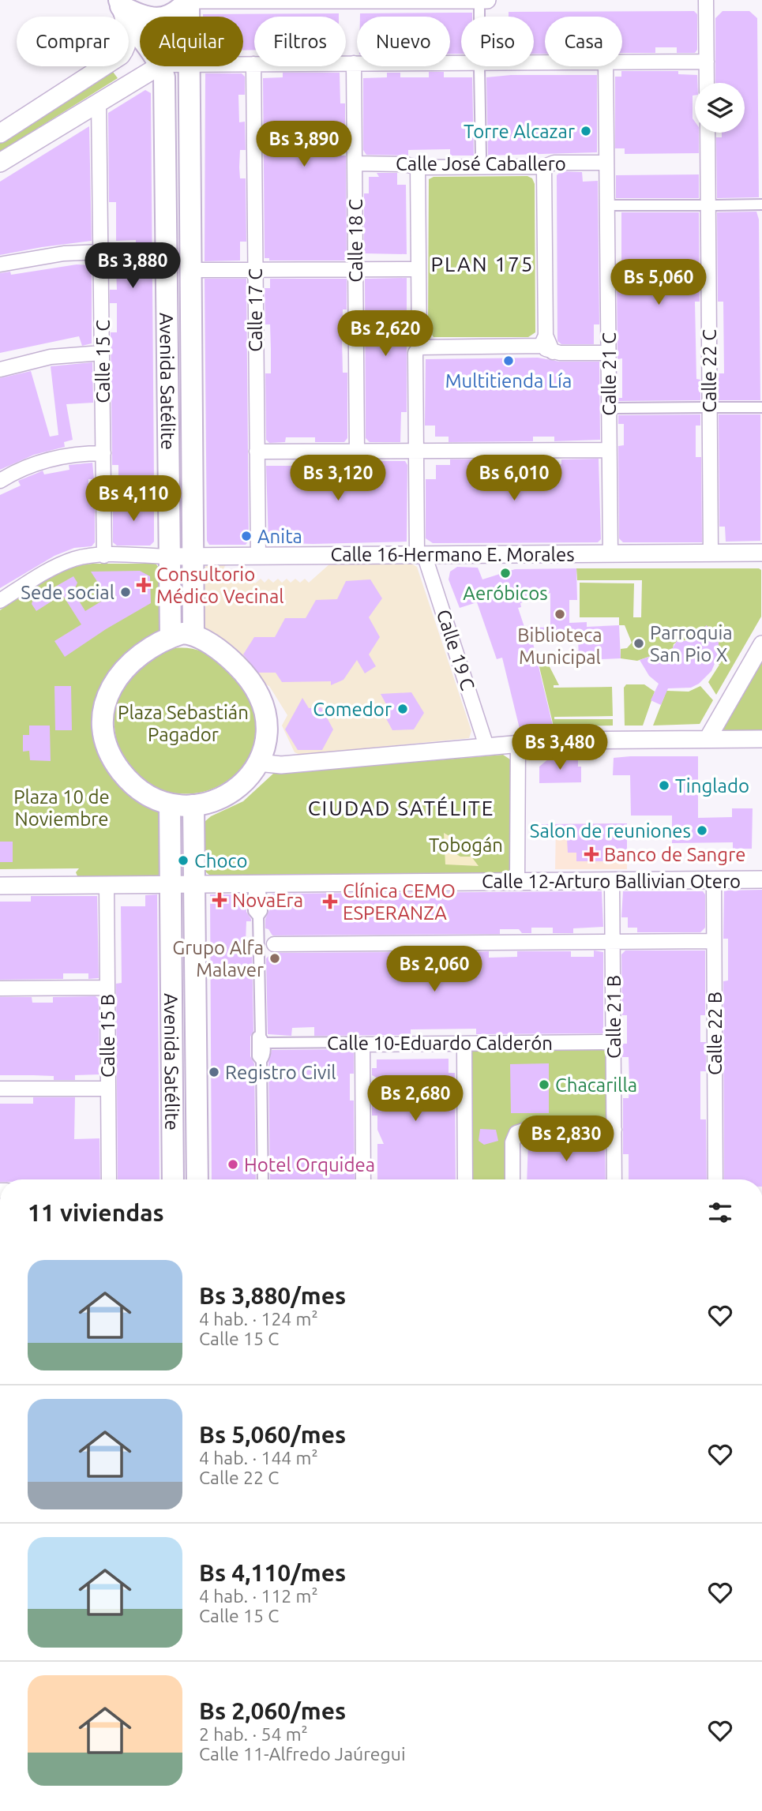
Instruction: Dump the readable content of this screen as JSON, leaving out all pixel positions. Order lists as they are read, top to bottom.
{
  "streets": {
    "main road": ["Avenida Satélite"],
    "street": [
      "Calle José Caballero",
      "Calle 18 C",
      "Calle 17 C",
      "Calle 15 C",
      "Calle 22 C",
      "Calle 21 C",
      "Calle 16-Hermano E. Morales",
      "Calle 19 C",
      "Calle 12-Arturo Ballivian Otero",
      "Calle 21 B",
      "Calle 22 B",
      "Calle 15 B",
      "Calle 10-Eduardo Calderón"
    ]
  },
  "crossings": [
    ["Calle José Caballero", "Calle 18 C"],
    ["Calle José Caballero", "Calle 21 C"],
    ["Calle José Caballero", "Calle 19 C"],
    ["Calle 17 C", "Calle 16-Hermano E. Morales"],
    ["Calle 22 C", "Calle 16-Hermano E. Morales"],
    ["Calle 21 C", "Calle 16-Hermano E. Morales"],
    ["Avenida Satélite", "Calle 16-Hermano E. Morales"],
    ["Avenida Satélite", "Calle 12-Arturo Ballivian Otero"],
    ["Calle 16-Hermano E. Morales", "Calle 19 C"],
    ["Calle 12-Arturo Ballivian Otero", "Calle 21 B"],
    ["Calle 12-Arturo Ballivian Otero", "Calle 22 B"],
    ["Calle 21 B", "Calle 10-Eduardo Calderón"]
  ],
  "districts": ["PLAN 175", "CIUDAD SATÉLITE"],
  "parks": ["Plaza Sebastián Pagador", "Plaza 10 de Noviembre", "Tobogán"],
  "places": {
    "other": [
      "Torre Alcazar",
      "Multitienda Lía",
      "Anita",
      "Aeróbicos",
      "Sede social",
      "Biblioteca Municipal",
      "Parroquia San Pio X",
      "Comedor",
      "Tinglado",
      "Salon de reuniones",
      "Choco",
      "Grupo Alfa Malaver",
      "Registro Civil",
      "Chacarilla",
      "Hotel Orquidea"
    ],
    "health": [
      "Consultorio Médico Vecinal",
      "Banco de Sangre",
      "NovaEra",
      "Clínica CEMO ESPERANZA"
    ]
  },
  "page": {
    "chip": [
      "Comprar",
      "Alquilar",
      "Filtros",
      "Nuevo",
      "Piso",
      "Casa"
    ],
    "price": [
      "Bs 3,890",
      "Bs 3,880",
      "Bs 5,060",
      "Bs 2,620",
      "Bs 3,120",
      "Bs 6,010",
      "Bs 4,110",
      "Bs 3,480",
      "Bs 2,060",
      "Bs 2,680",
      "Bs 2,830"
    ],
    "heading": "11 viviendas",
    "list": [
      {
        "name": "Bs 3,880/mes",
        "note": "4 hab. · 124 m² · Calle 15 C"
      },
      {
        "name": "Bs 5,060/mes",
        "note": "4 hab. · 144 m² · Calle 22 C"
      },
      {
        "name": "Bs 4,110/mes",
        "note": "4 hab. · 112 m² · Calle 15 C"
      },
      {
        "name": "Bs 2,060/mes",
        "note": "2 hab. · 54 m² · Calle 11-Alfredo Jaúregui"
      }
    ]
  }
}
